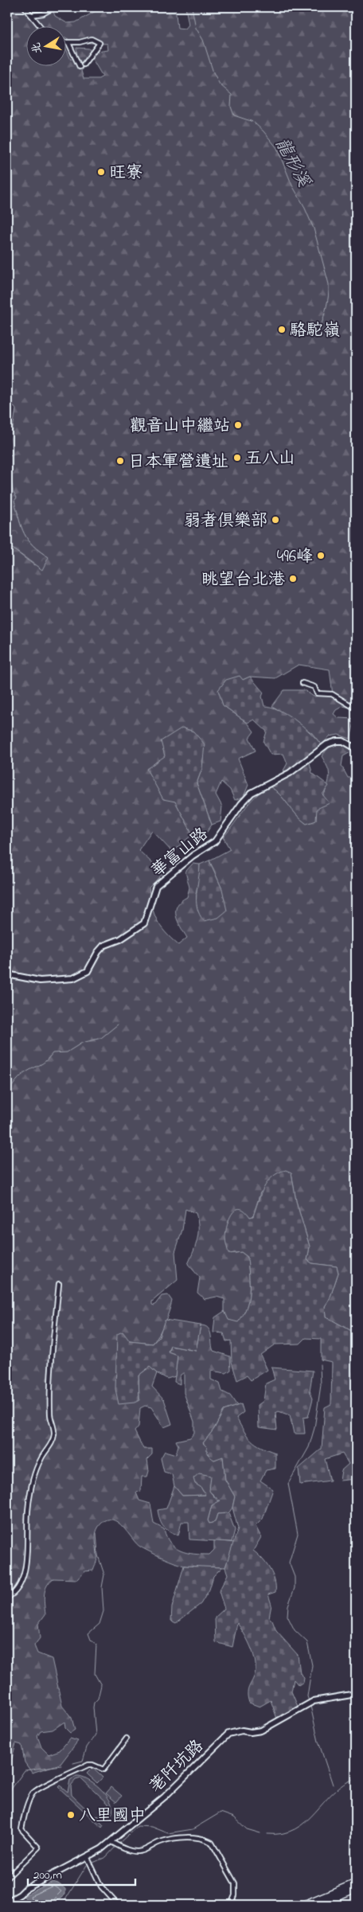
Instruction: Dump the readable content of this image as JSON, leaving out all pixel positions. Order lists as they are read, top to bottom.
{
  "streets": {
    "street": ["華富山路", "荖阡坑路"]
  },
  "water": ["龍形溪"],
  "places": [
    "旺寮",
    "駱駝嶺",
    "觀音山中繼站",
    "五八山",
    "日本軍營遺址",
    "弱者俱樂部",
    "496峰",
    "眺望台北港",
    "八里國中"
  ],
  "scale_bar": "200 m",
  "north": "left"
}
